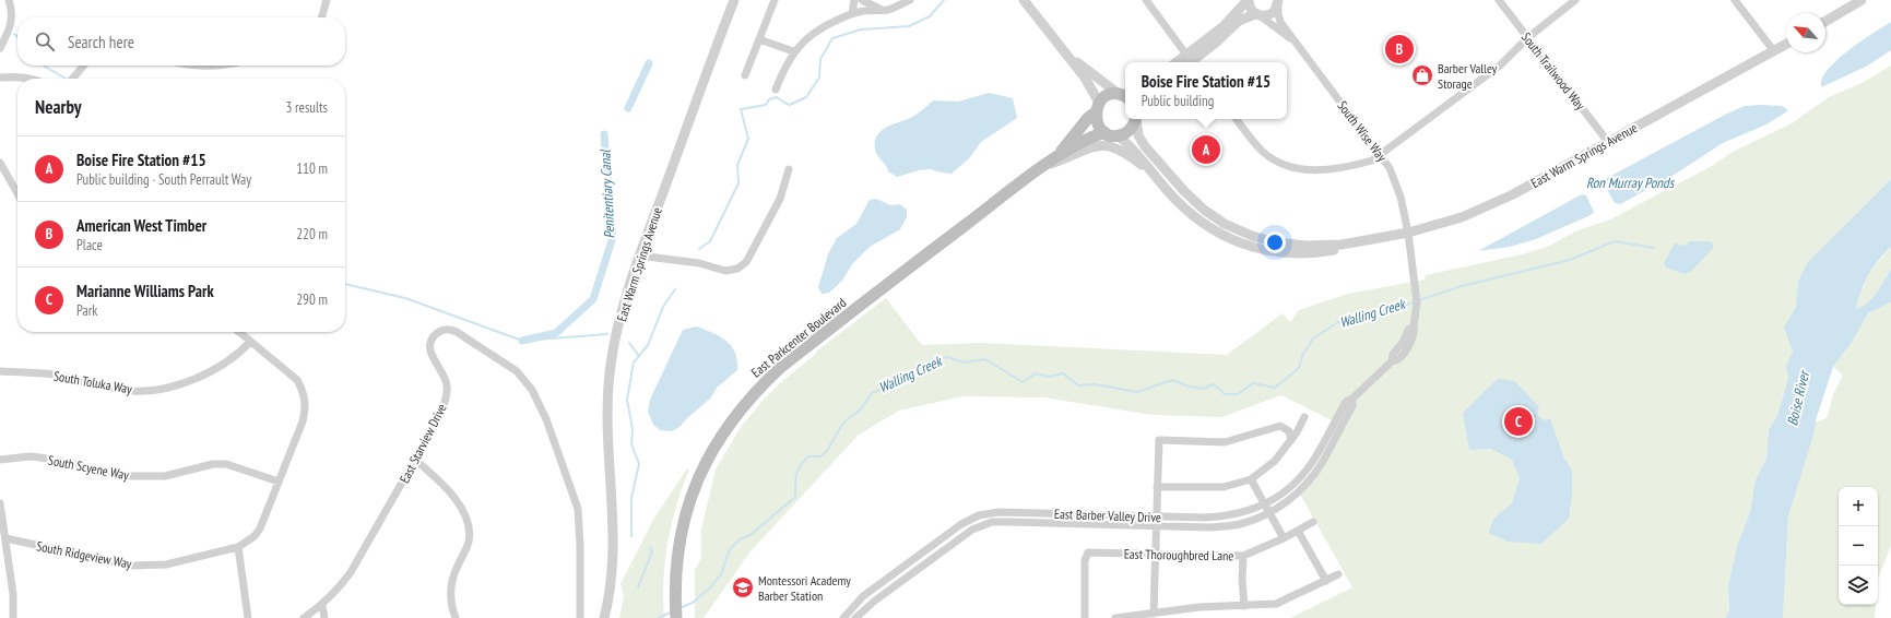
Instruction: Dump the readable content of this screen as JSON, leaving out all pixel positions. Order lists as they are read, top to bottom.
{
  "streets": {
    "main road": ["East Parkcenter Boulevard"],
    "street": [
      "South Trailwood Way",
      "South Wise Way",
      "East Warm Springs Avenue",
      "South Toluka Way",
      "East Starview Drive",
      "South Scyene Way",
      "East Barber Valley Drive",
      "South Ridgeview Way",
      "East Thoroughbred Lane"
    ]
  },
  "crossings": [
    ["South Trailwood Way", "East Warm Springs Avenue"],
    ["South Wise Way", "East Warm Springs Avenue"],
    ["South Wise Way", "East Barber Valley Drive"],
    ["East Warm Springs Avenue", "East Barber Valley Drive"],
    ["South Toluka Way", "South Ridgeview Way"],
    ["South Scyene Way", "South Ridgeview Way"]
  ],
  "water": [
    "Ron Murray Ponds",
    "Penitentiary Canal",
    "Walling Creek",
    "Boise River"
  ],
  "places": {
    "shop": ["Barber Valley Storage"],
    "school or university": ["Montessori Academy Barber Station"]
  },
  "north": "top left",
  "page": {
    "search": "Search here",
    "pins": ["B", "A", "C"],
    "popup": ["Boise Fire Station #15", "Public building"],
    "heading": ["Nearby", "3 results"],
    "list": [
      {
        "mark": "A",
        "name": "Boise Fire Station #15",
        "note": "Public building · South Perrault Way",
        "value": "110 m"
      },
      {
        "mark": "B",
        "name": "American West Timber",
        "note": "Place",
        "value": "220 m"
      },
      {
        "mark": "C",
        "name": "Marianne Williams Park",
        "note": "Park",
        "value": "290 m"
      }
    ],
    "map_buttons": ["+", "−"]
  }
}
